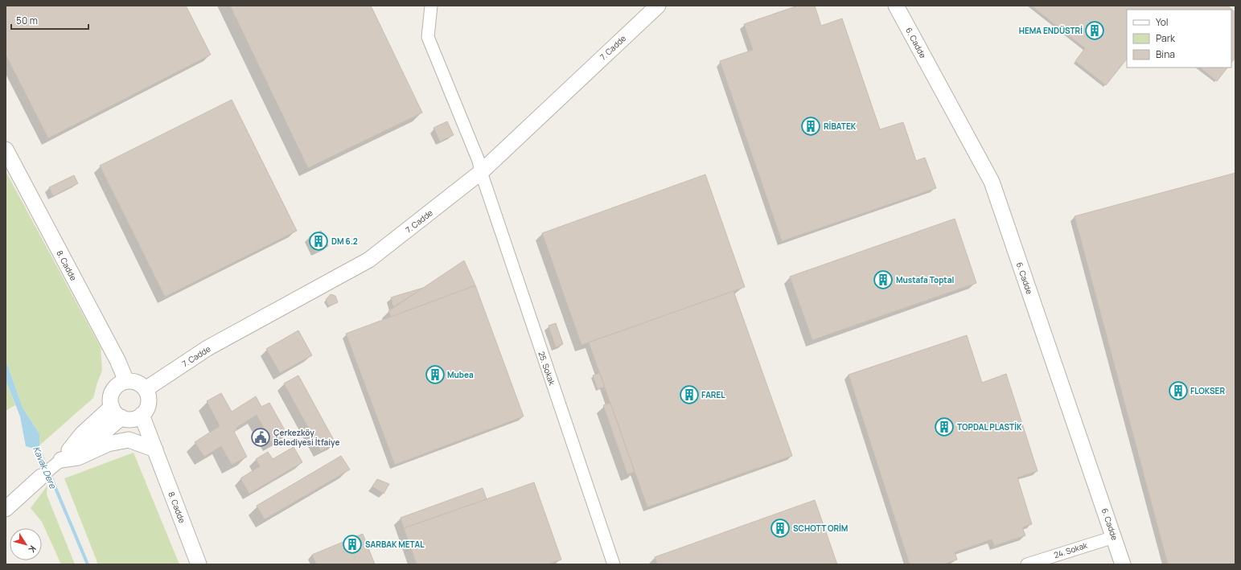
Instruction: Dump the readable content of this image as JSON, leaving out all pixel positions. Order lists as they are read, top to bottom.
{
  "streets": {
    "street": [
      "6. Cadde",
      "7. Cadde",
      "8. Cadde",
      "25. Sokak",
      "24. Sokak"
    ]
  },
  "crossings": [
    ["6. Cadde", "24. Sokak"],
    ["7. Cadde", "8. Cadde"],
    ["7. Cadde", "25. Sokak"]
  ],
  "water": ["Kavak Dere"],
  "places": {
    "building": [
      "HEMA ENDÜSTRİ",
      "RİBATEK",
      "DM 6.2",
      "Mustafa Toptal",
      "Mubea",
      "FLOKSER",
      "FAREL",
      "TOPDAL PLASTİK",
      "SCHOTT ORİM",
      "SARBAK METAL"
    ],
    "public building": ["Çerkezköy Belediyesi İtfaiye"]
  },
  "legend": ["Yol", "Park", "Bina"],
  "scale_bar": "50 m",
  "north": "bottom right"
}
